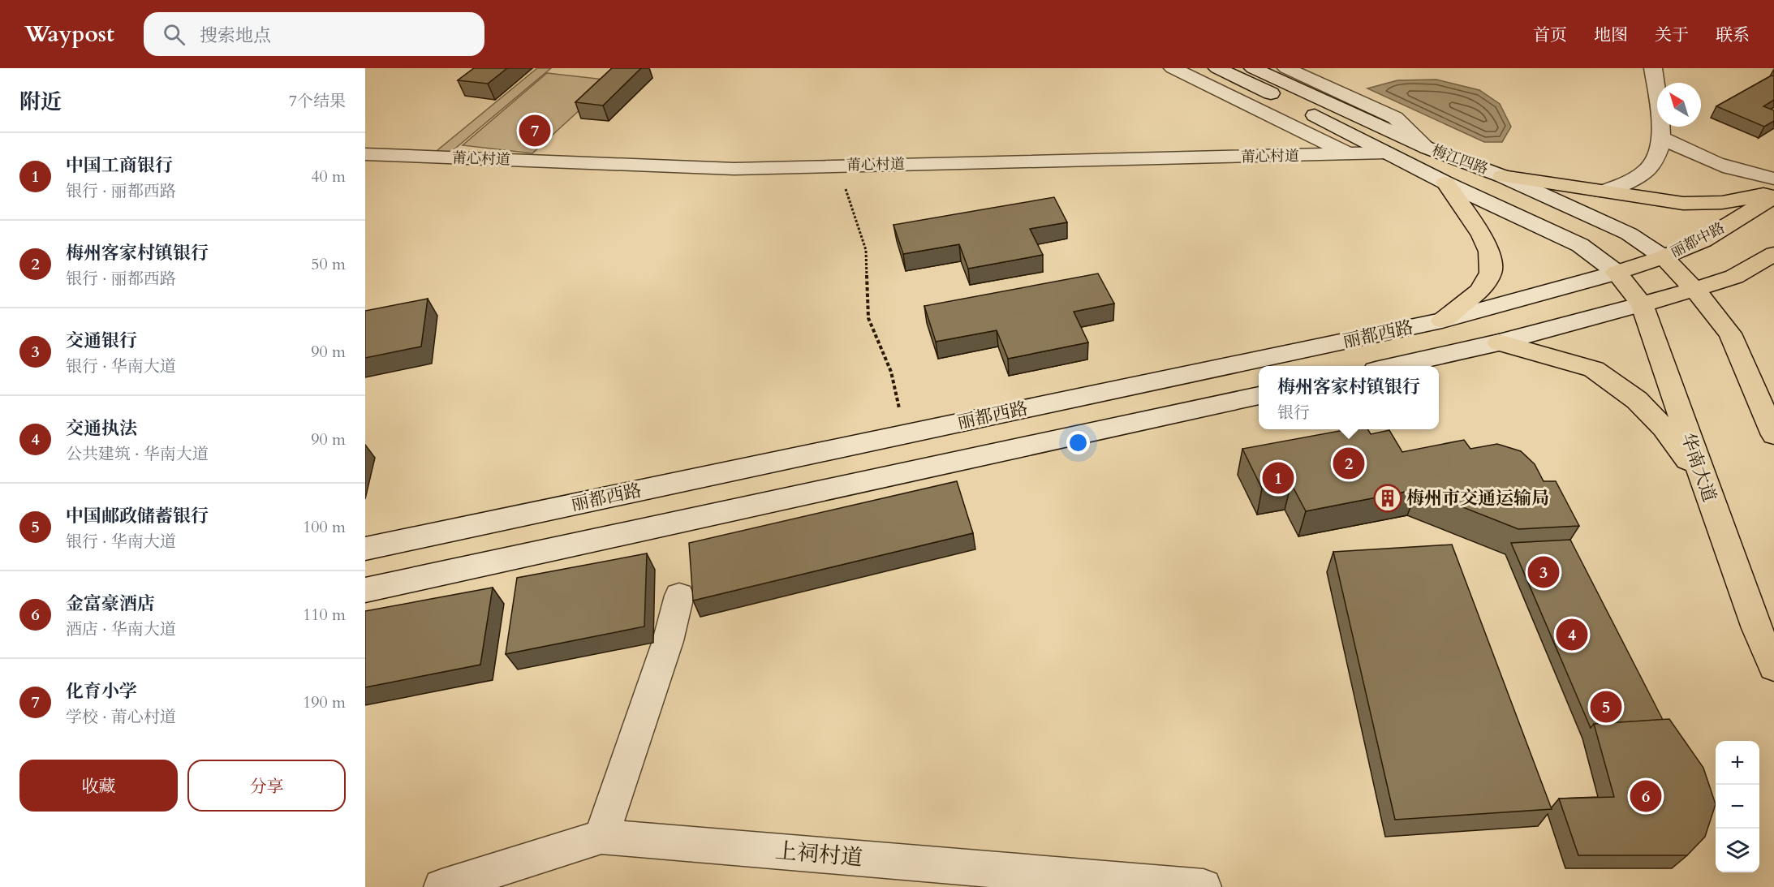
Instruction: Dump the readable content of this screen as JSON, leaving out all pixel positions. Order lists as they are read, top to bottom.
{
  "streets": {
    "main road": [
      "莆心村道",
      "梅江四路",
      "丽都中路",
      "丽都西路",
      "华南大道",
      "上祠村道"
    ]
  },
  "crossings": [
    ["莆心村道", "梅江四路"],
    ["梅江四路", "丽都中路"],
    ["梅江四路", "丽都西路"],
    ["梅江四路", "华南大道"],
    ["丽都中路", "丽都西路"],
    ["丽都中路", "华南大道"],
    ["丽都西路", "华南大道"]
  ],
  "places": {
    "building": ["梅州市交通运输局"]
  },
  "north": "top left",
  "page": {
    "header": "Waypost",
    "search": "搜索地点",
    "nav": [
      "首页",
      "地图",
      "关于",
      "联系"
    ],
    "heading": ["附近", "7个结果"],
    "pins": [
      "7",
      "2",
      "1",
      "3",
      "4",
      "5",
      "6"
    ],
    "list": [
      {
        "mark": "1",
        "name": "中国工商银行",
        "note": "银行 · 丽都西路",
        "value": "40 m"
      },
      {
        "mark": "2",
        "name": "梅州客家村镇银行",
        "note": "银行 · 丽都西路",
        "value": "50 m"
      },
      {
        "mark": "3",
        "name": "交通银行",
        "note": "银行 · 华南大道",
        "value": "90 m"
      },
      {
        "mark": "4",
        "name": "交通执法",
        "note": "公共建筑 · 华南大道",
        "value": "90 m"
      },
      {
        "mark": "5",
        "name": "中国邮政储蓄银行",
        "note": "银行 · 华南大道",
        "value": "100 m"
      },
      {
        "mark": "6",
        "name": "金富豪酒店",
        "note": "酒店 · 华南大道",
        "value": "110 m"
      },
      {
        "mark": "7",
        "name": "化育小学",
        "note": "学校 · 莆心村道",
        "value": "190 m"
      }
    ],
    "popup": ["梅州客家村镇银行", "银行"],
    "map_buttons": ["+", "−"],
    "buttons": ["收藏", "分享"]
  }
}
